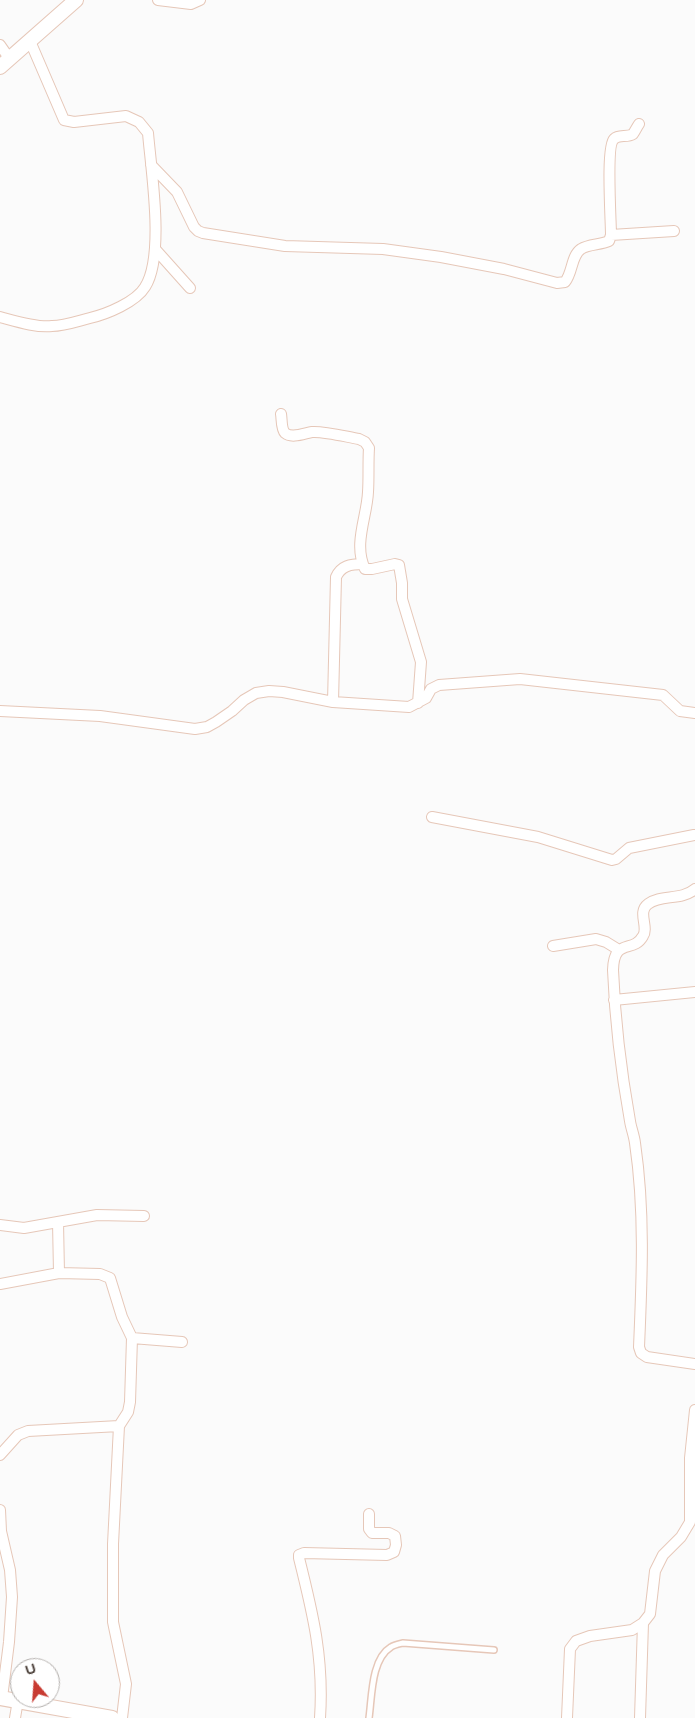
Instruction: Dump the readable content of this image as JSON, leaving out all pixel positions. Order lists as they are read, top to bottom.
{
  "north": "top"
}
